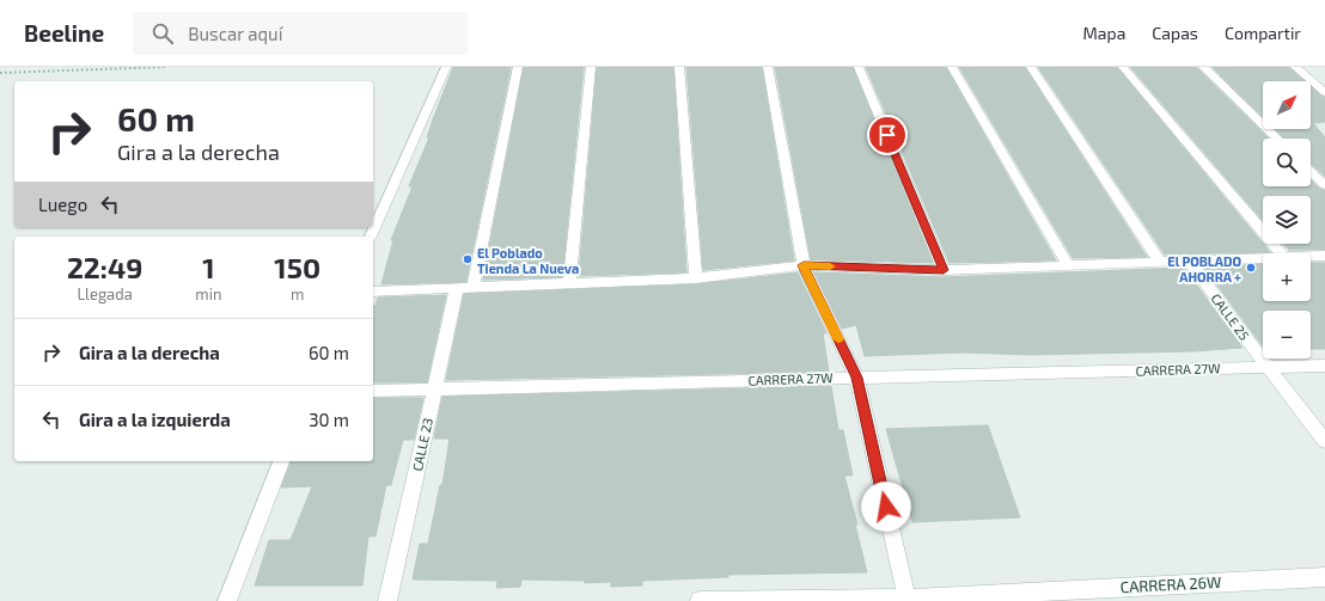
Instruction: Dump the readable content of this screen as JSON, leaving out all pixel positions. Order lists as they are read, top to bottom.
{
  "streets": {
    "street": [
      "CALLE 25",
      "CARRERA 27W",
      "CALLE 23",
      "CARRERA 26W"
    ]
  },
  "crossings": [
    ["CALLE 25", "CARRERA 27W"],
    ["CARRERA 27W", "CALLE 23"]
  ],
  "places": ["El Poblado Tienda La Nueva", "El POBLADO AHORRA +"],
  "north": "top right",
  "page": {
    "header": "Beeline",
    "search": "Buscar aquí",
    "nav": ["Mapa", "Capas", "Compartir"],
    "map_buttons": ["+", "−"],
    "turn": ["60 m", "Gira a la derecha"],
    "then": "Luego",
    "eta": [
      "22:49",
      "Llegada",
      "1",
      "min",
      "150",
      "m"
    ],
    "list": [
      {
        "name": "Gira a la derecha",
        "value": "60 m"
      },
      {
        "name": "Gira a la izquierda",
        "value": "30 m"
      }
    ]
  }
}
